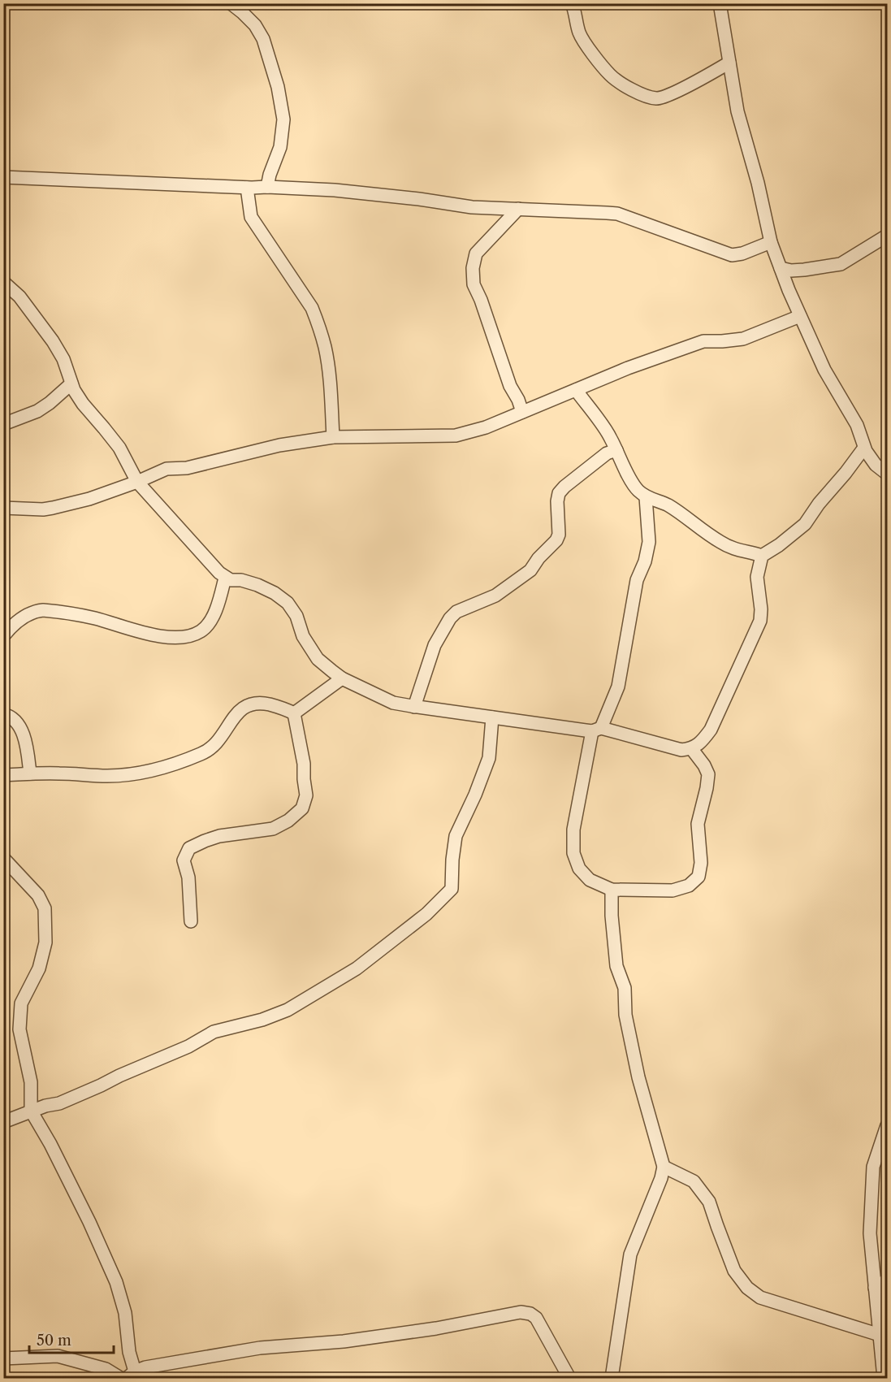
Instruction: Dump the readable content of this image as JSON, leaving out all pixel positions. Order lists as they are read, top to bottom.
{
  "scale_bar": "50 m"
}
